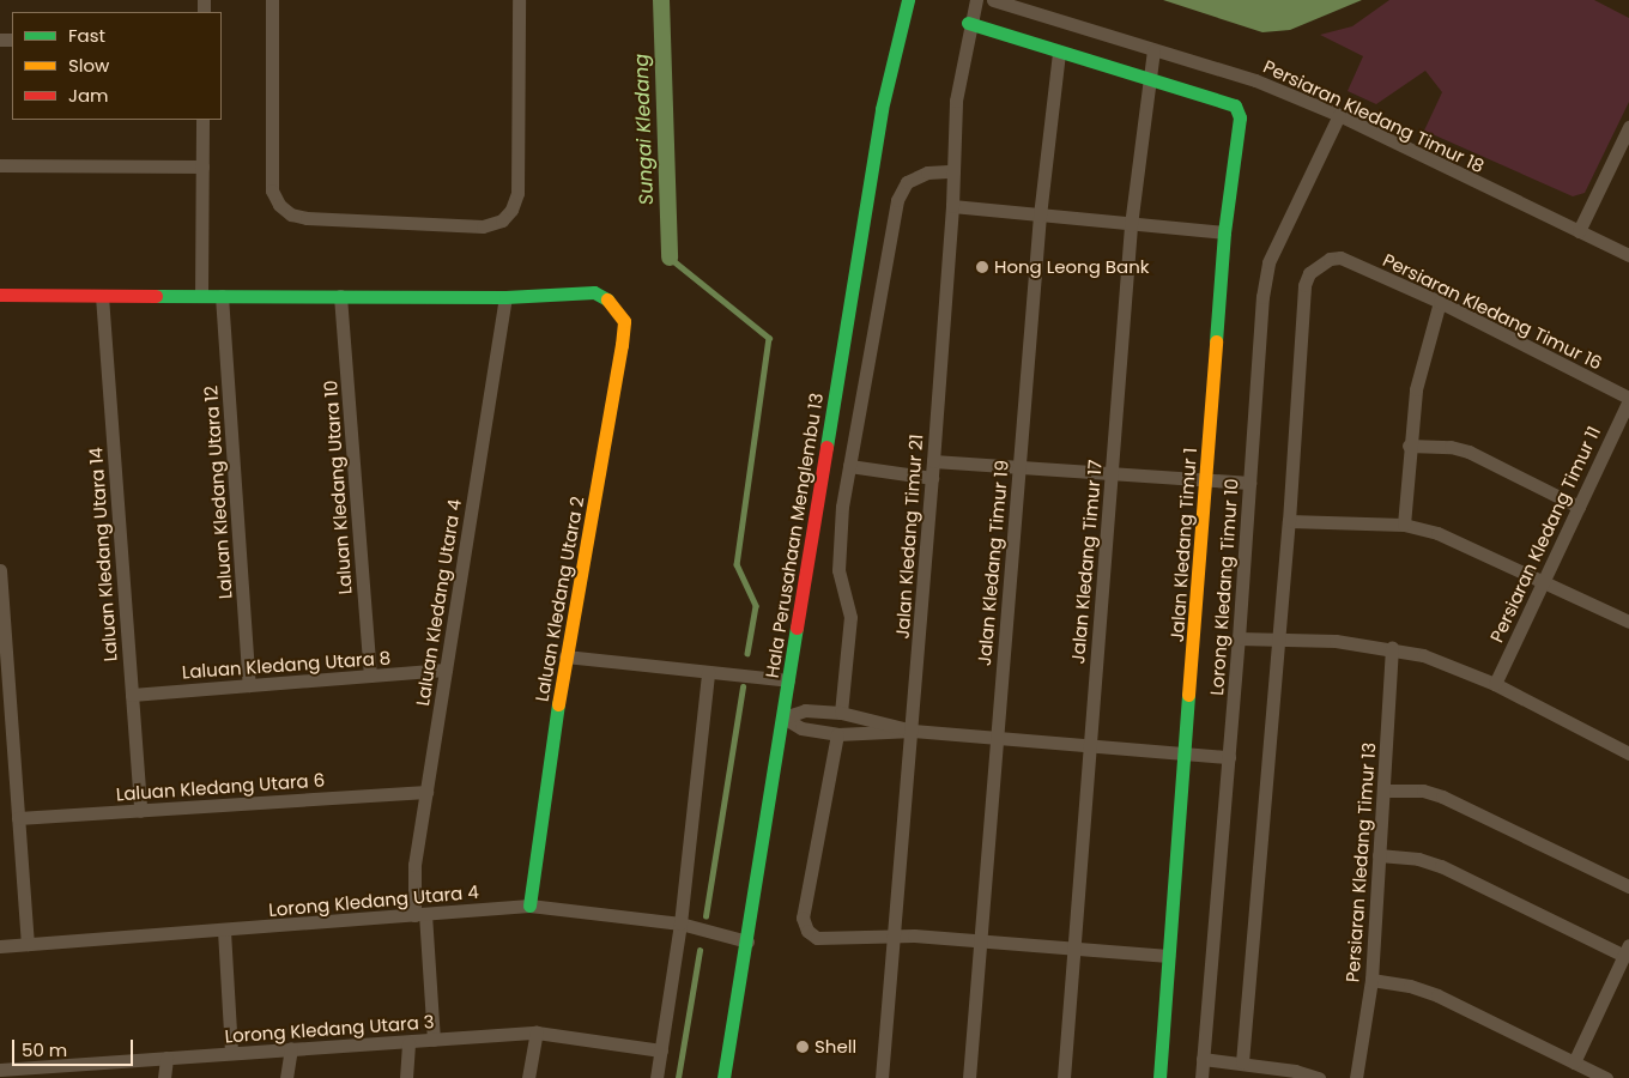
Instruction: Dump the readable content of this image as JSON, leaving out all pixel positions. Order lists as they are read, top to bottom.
{
  "streets": {
    "street": [
      "Persiaran Kledang Timur 18",
      "Persiaran Kledang Timur 16",
      "Laluan Kledang Utara 10",
      "Laluan Kledang Utara 12",
      "Persiaran Kledang Timur 11",
      "Hala Perusahaan Menglembu 13",
      "Jalan Kledang Timur 21",
      "Jalan Kledang Timur 1",
      "Laluan Kledang Utara 14",
      "Jalan Kledang Timur 17",
      "Jalan Kledang Timur 19",
      "Lorong Kledang Timur 10",
      "Laluan Kledang Utara 2",
      "Laluan Kledang Utara 4",
      "Laluan Kledang Utara 8",
      "Laluan Kledang Utara 6",
      "Persiaran Kledang Timur 13",
      "Lorong Kledang Utara 4",
      "Lorong Kledang Utara 3"
    ]
  },
  "crossings": [
    ["Persiaran Kledang Timur 18", "Jalan Kledang Timur 17"],
    ["Persiaran Kledang Timur 18", "Lorong Kledang Timur 10"],
    ["Persiaran Kledang Timur 16", "Persiaran Kledang Timur 11"],
    ["Laluan Kledang Utara 10", "Laluan Kledang Utara 8"],
    ["Laluan Kledang Utara 12", "Laluan Kledang Utara 8"],
    ["Hala Perusahaan Menglembu 13", "Lorong Kledang Utara 4"],
    ["Jalan Kledang Timur 1", "Jalan Kledang Timur 17"],
    ["Laluan Kledang Utara 14", "Laluan Kledang Utara 8"],
    ["Laluan Kledang Utara 14", "Laluan Kledang Utara 6"],
    ["Laluan Kledang Utara 2", "Laluan Kledang Utara 4"],
    ["Laluan Kledang Utara 2", "Lorong Kledang Utara 4"],
    ["Laluan Kledang Utara 4", "Laluan Kledang Utara 8"],
    ["Laluan Kledang Utara 4", "Laluan Kledang Utara 6"],
    ["Laluan Kledang Utara 4", "Lorong Kledang Utara 4"],
    ["Laluan Kledang Utara 4", "Lorong Kledang Utara 3"]
  ],
  "water": ["Sungai Kledang"],
  "places": ["Hong Leong Bank", "Shell"],
  "legend": ["Fast", "Slow", "Jam"],
  "scale_bar": "50 m"
}
